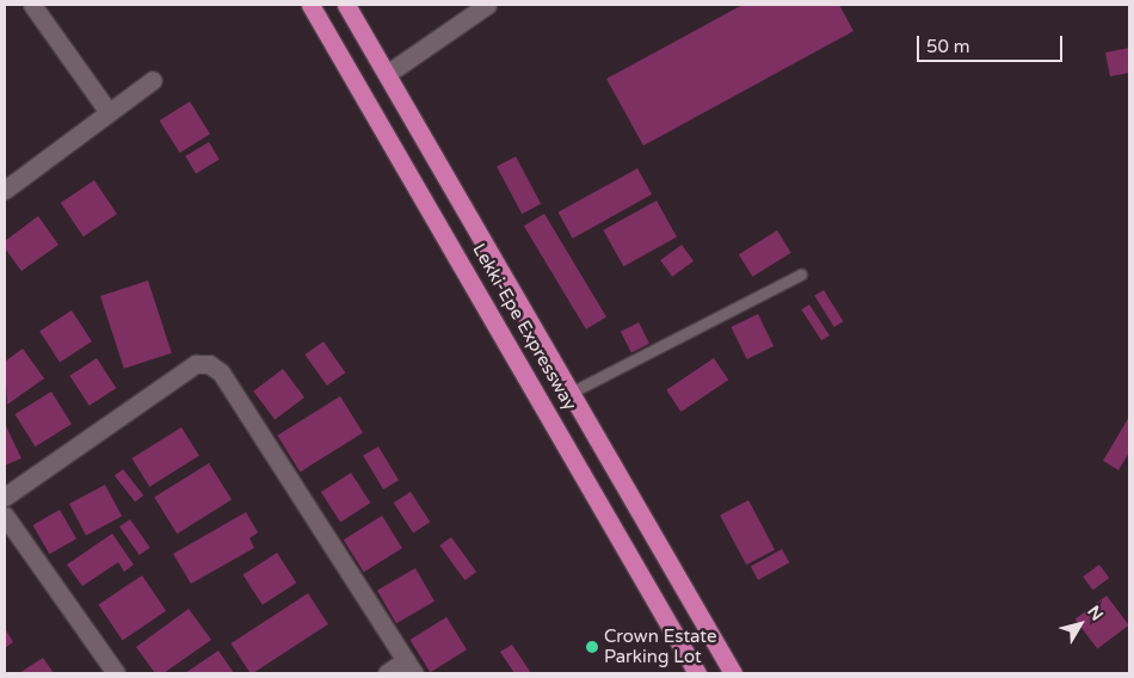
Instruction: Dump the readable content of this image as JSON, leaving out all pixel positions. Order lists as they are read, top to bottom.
{
  "streets": {
    "highway": ["Lekki-Epe Expressway"]
  },
  "places": ["Crown Estate Parking Lot"],
  "scale_bar": "50 m",
  "north": "top right"
}
